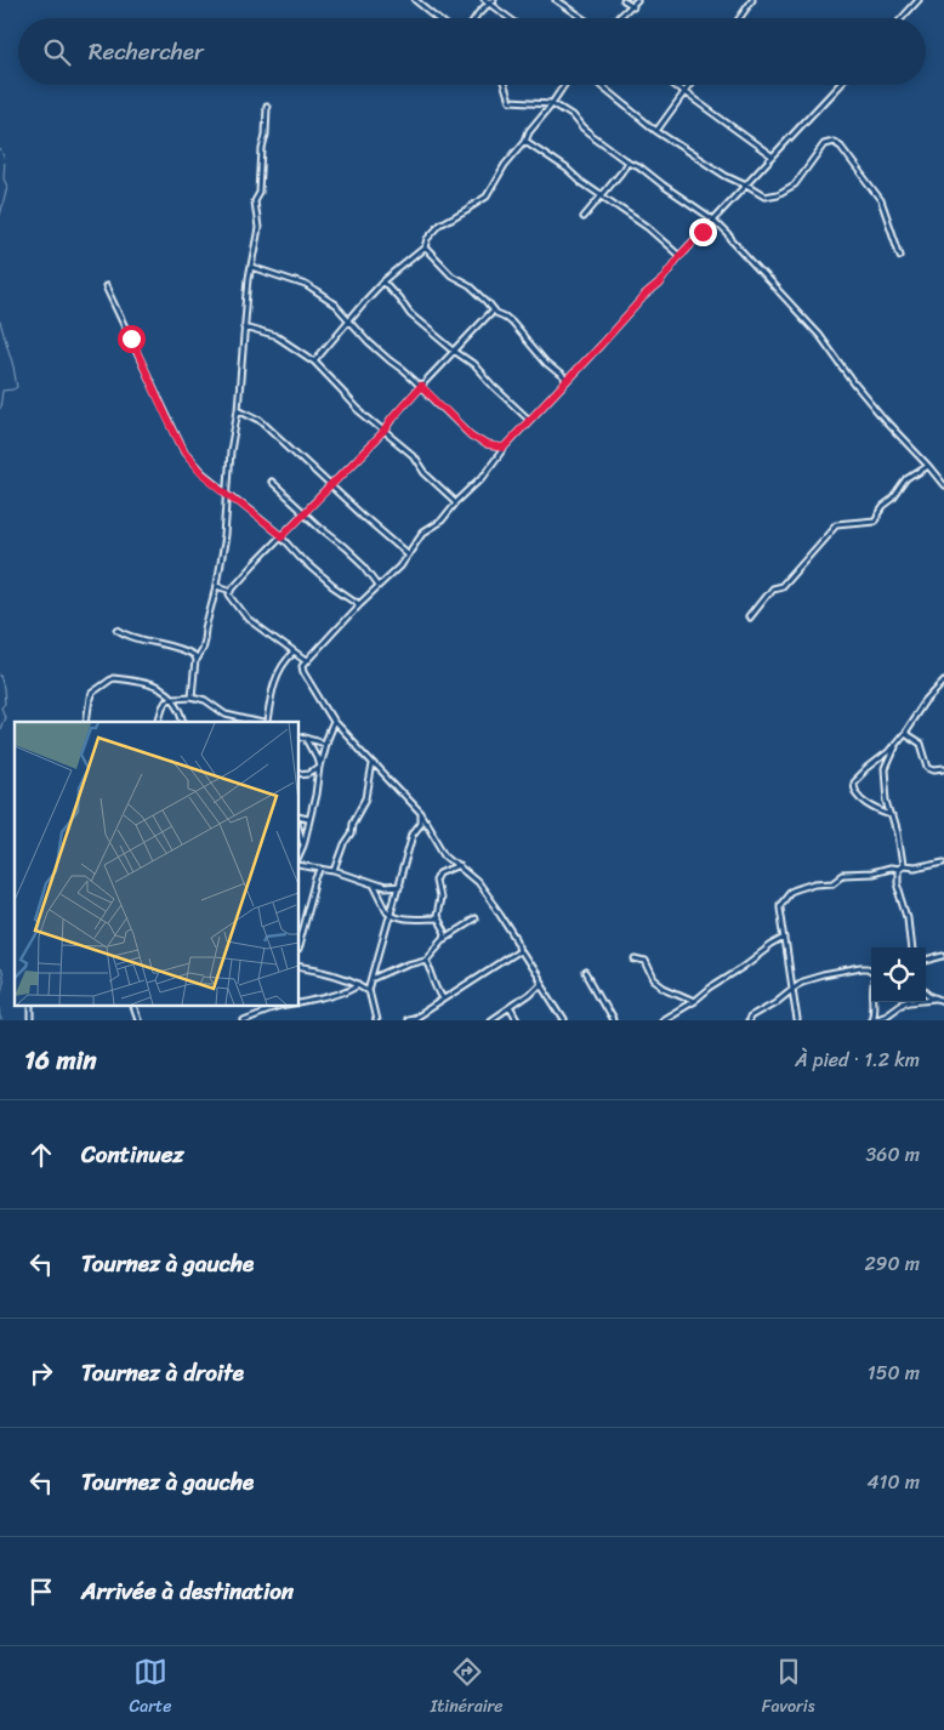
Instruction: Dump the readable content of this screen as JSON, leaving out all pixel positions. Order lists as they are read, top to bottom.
{
  "page": {
    "search": "Rechercher",
    "heading": ["16 min", "À pied · 1.2 km"],
    "list": [
      ["Continuez", "360 m"],
      ["Tournez à gauche", "290 m"],
      ["Tournez à droite", "150 m"],
      ["Tournez à gauche", "410 m"],
      "Arrivée à destination"
    ],
    "nav": ["Carte", "Itinéraire", "Favoris"]
  }
}
